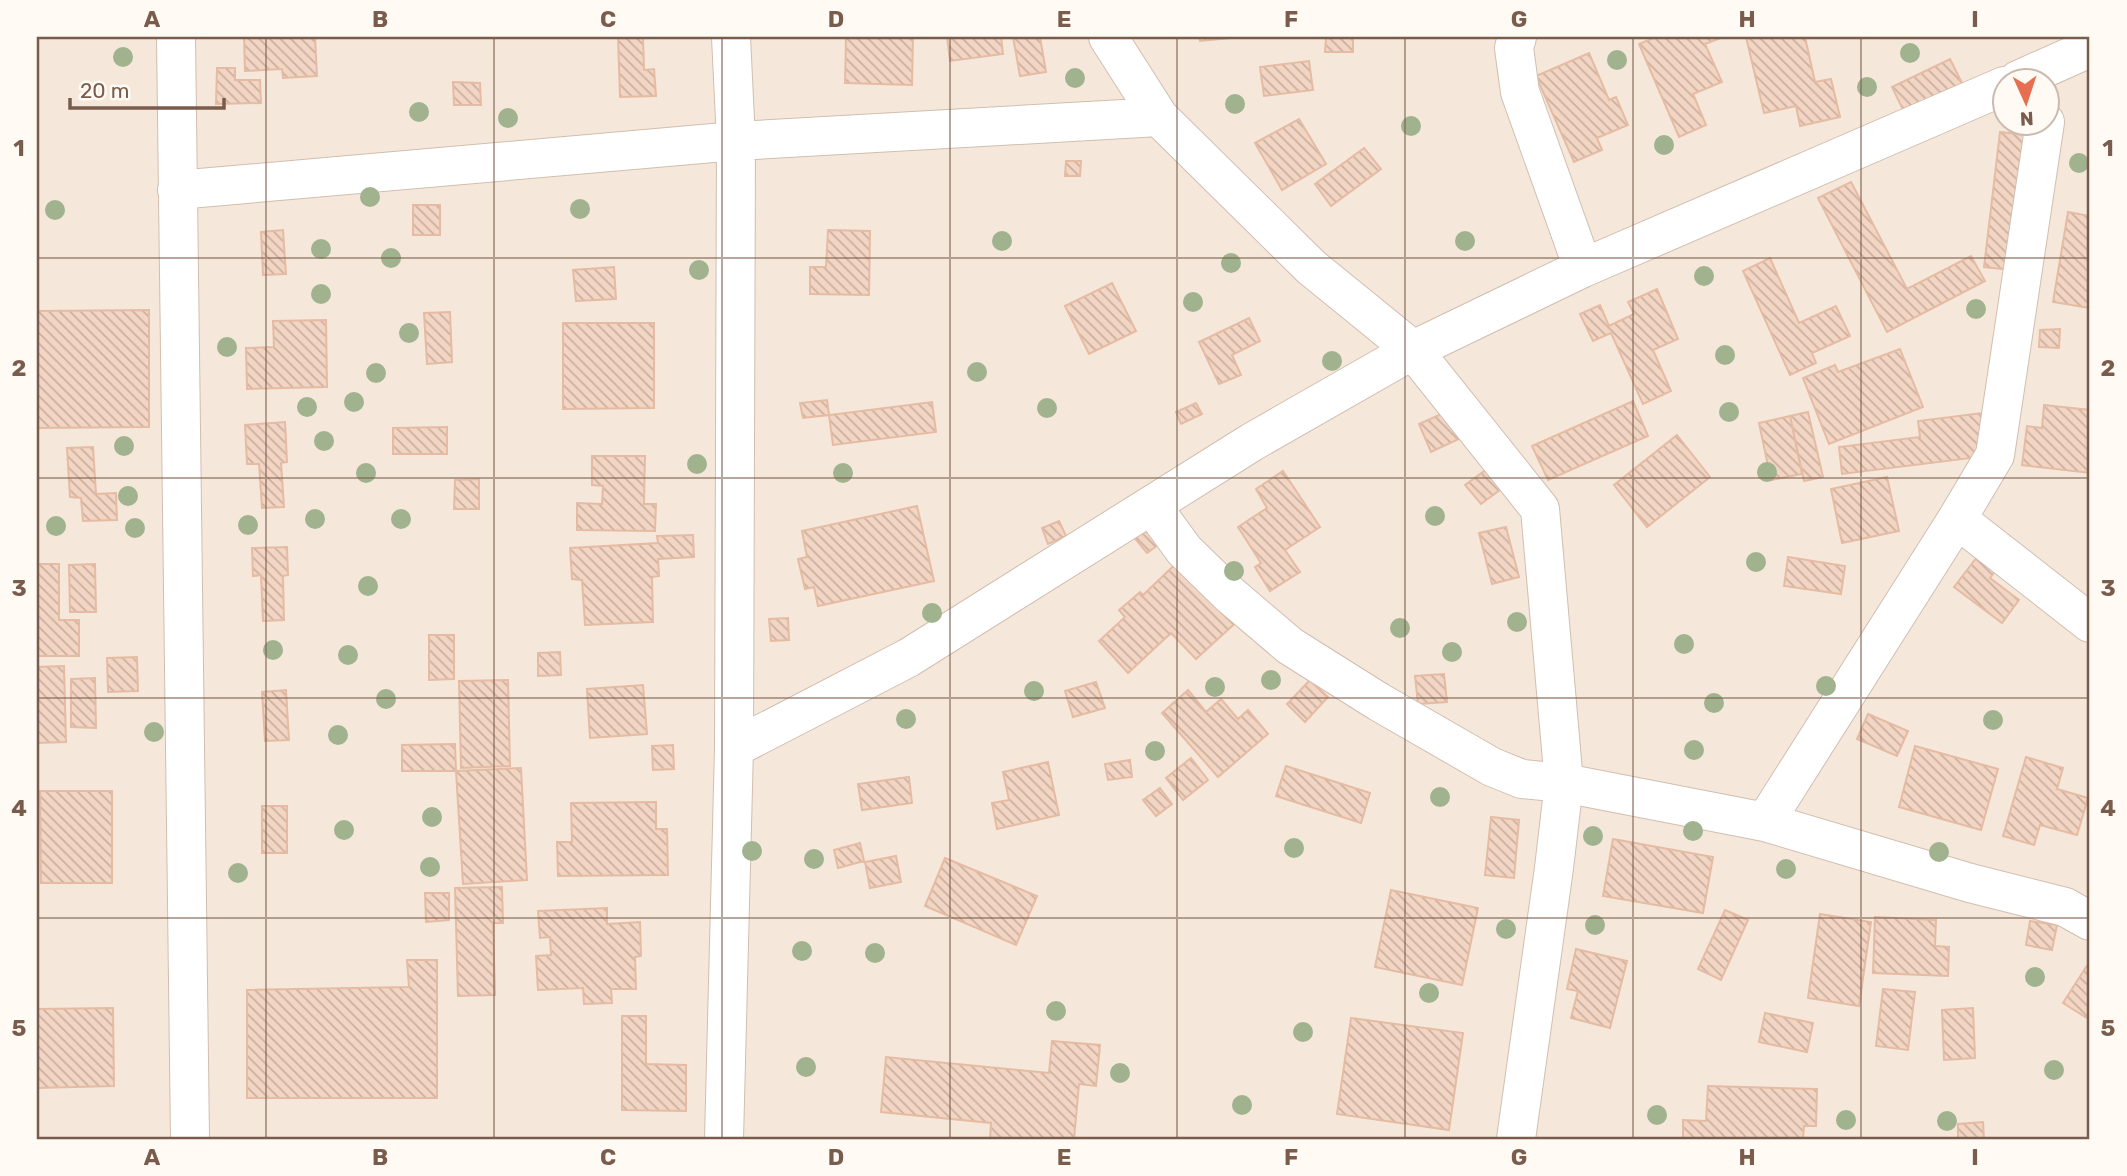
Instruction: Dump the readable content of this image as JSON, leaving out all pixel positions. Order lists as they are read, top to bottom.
{
  "scale_bar": "20 m",
  "north": "bottom",
  "grid": {
    "columns": [
      "A",
      "B",
      "C",
      "D",
      "E",
      "F",
      "G",
      "H",
      "I"
    ],
    "rows": [
      "1",
      "2",
      "3",
      "4",
      "5"
    ]
  }
}
